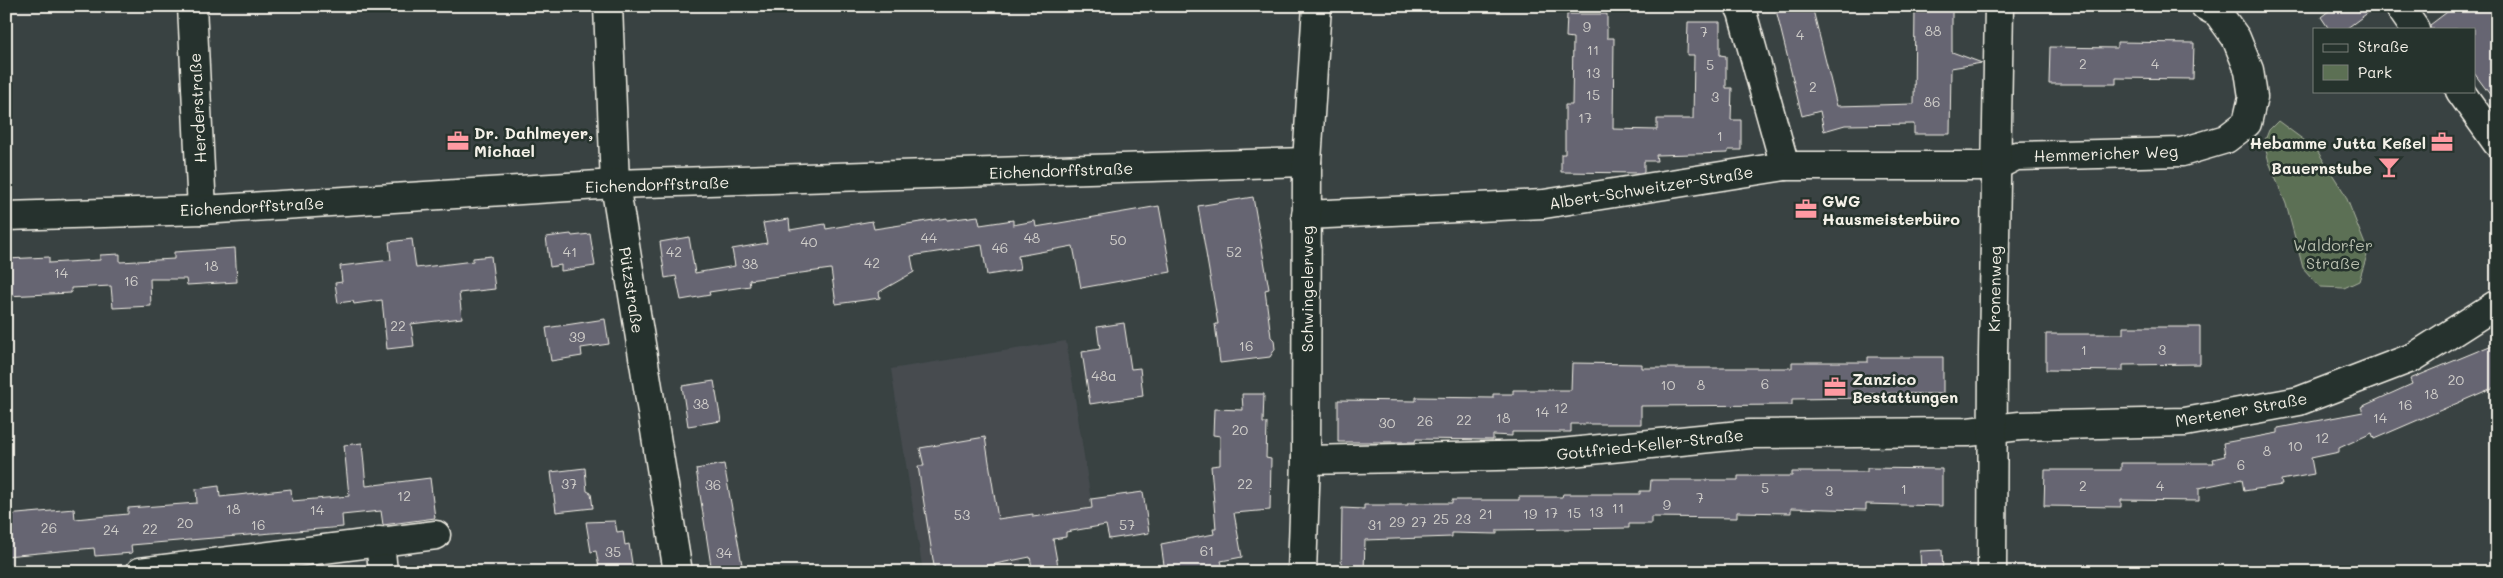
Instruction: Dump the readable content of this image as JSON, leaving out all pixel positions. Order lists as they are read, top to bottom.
{
  "streets": {
    "street": [
      "Herderstraße",
      "Hemmericher Weg",
      "Eichendorffstraße",
      "Albert-Schweitzer-Straße",
      "Schwingelerweg",
      "Kronenweg",
      "Pützstraße",
      "Mertener Straße",
      "Gottfried-Keller-Straße"
    ]
  },
  "crossings": [
    ["Herderstraße", "Eichendorffstraße"],
    ["Hemmericher Weg", "Albert-Schweitzer-Straße"],
    ["Hemmericher Weg", "Kronenweg"],
    ["Eichendorffstraße", "Schwingelerweg"],
    ["Eichendorffstraße", "Pützstraße"],
    ["Albert-Schweitzer-Straße", "Schwingelerweg"],
    ["Albert-Schweitzer-Straße", "Kronenweg"],
    ["Schwingelerweg", "Gottfried-Keller-Straße"],
    ["Kronenweg", "Mertener Straße"],
    ["Kronenweg", "Gottfried-Keller-Straße"],
    ["Mertener Straße", "Gottfried-Keller-Straße"]
  ],
  "parks": ["Waldorfer Straße"],
  "places": {
    "office": [
      "Dr. Dahlmeyer, Michael",
      "Hebamme Jutta Keßel",
      "GWG Hausmeisterbüro",
      "Zanzico Bestattungen"
    ],
    "bar": ["Bauernstube"]
  },
  "house_numbers": [
    "9",
    "88",
    "7",
    "4",
    "11",
    "2",
    "4",
    "5",
    "13",
    "2",
    "15",
    "3",
    "86",
    "17",
    "1",
    "44",
    "48",
    "50",
    "40",
    "46",
    "41",
    "42",
    "52",
    "42",
    "38",
    "18",
    "14",
    "16",
    "22",
    "39",
    "16",
    "1",
    "3",
    "48a",
    "20",
    "6",
    "10",
    "8",
    "18",
    "38",
    "16",
    "12",
    "14",
    "18",
    "14",
    "22",
    "26",
    "30",
    "20",
    "12",
    "10",
    "8",
    "6",
    "37",
    "22",
    "36",
    "2",
    "4",
    "5",
    "1",
    "3",
    "12",
    "7",
    "9",
    "11",
    "18",
    "14",
    "13",
    "17",
    "15",
    "21",
    "19",
    "53",
    "25",
    "23",
    "29",
    "27",
    "20",
    "16",
    "57",
    "31",
    "26",
    "22",
    "24",
    "61",
    "35",
    "34"
  ],
  "legend": ["Straße", "Park"]
}
